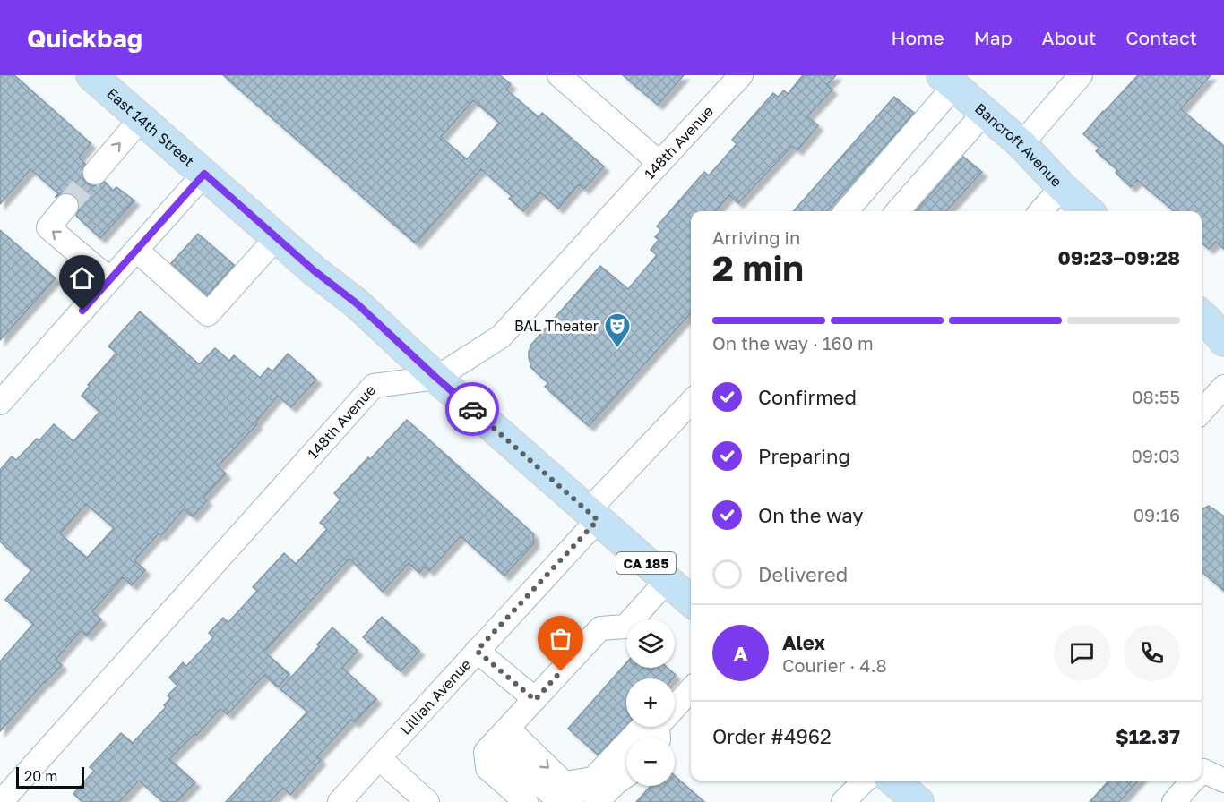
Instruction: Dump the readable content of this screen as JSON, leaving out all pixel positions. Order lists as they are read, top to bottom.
{
  "streets": {
    "main road": ["East 14th Street", "Bancroft Avenue", "CA 185"],
    "street": ["148th Avenue", "Lillian Avenue"]
  },
  "crossings": [
    ["East 14th Street", "148th Avenue"],
    ["East 14th Street", "Lillian Avenue"]
  ],
  "places": {
    "theatre": ["BAL Theater"]
  },
  "scale_bar": "20 m",
  "page": {
    "header": "Quickbag",
    "nav": [
      "Home",
      "Map",
      "About",
      "Contact"
    ],
    "heading": ["2 min", "Arriving in", "09:23–09:28"],
    "panel": [
      "Alex",
      "Courier · 4.8",
      "Order #4962",
      "$12.37"
    ],
    "bar": "On the way · 160 m",
    "list": [
      ["Confirmed", "08:55"],
      ["Preparing", "09:03"],
      ["On the way", "09:16"],
      "Delivered"
    ],
    "map_buttons": ["+", "−"],
    "round": "A",
    "scale": "20 m"
  }
}
